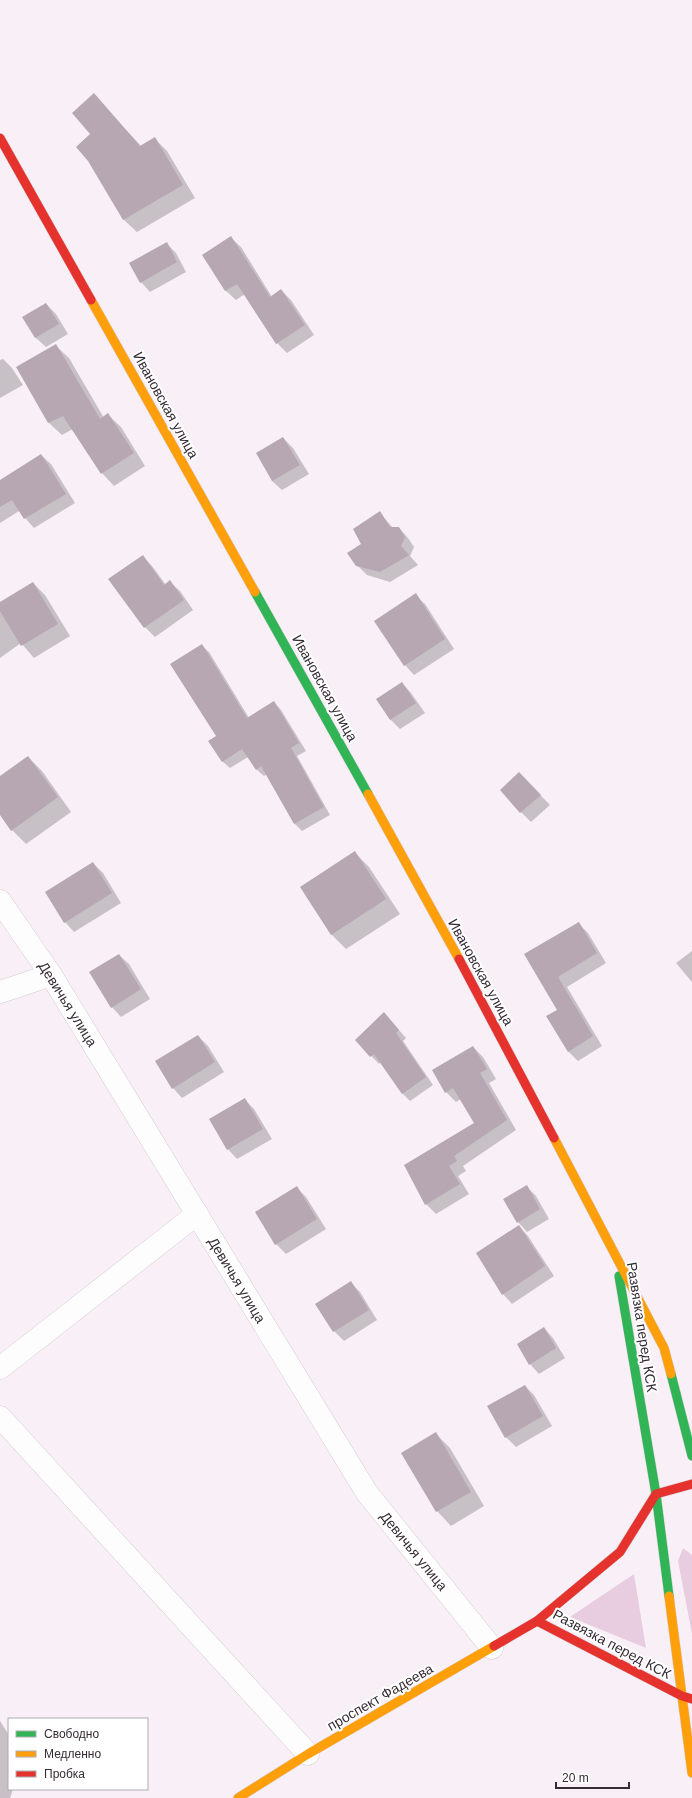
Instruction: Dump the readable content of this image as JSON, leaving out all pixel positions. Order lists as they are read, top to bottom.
{
  "streets": {
    "main road": ["Ивановская улица", "Развязка перед КСК", "проспект Фадеева"],
    "street": ["Девичья улица"]
  },
  "crossings": [
    ["Ивановская улица", "Развязка перед КСК"],
    ["Девичья улица", "проспект Фадеева"],
    ["Развязка перед КСК", "проспект Фадеева"]
  ],
  "legend": ["Свободно", "Медленно", "Пробка"],
  "scale_bar": "20 m"
}
